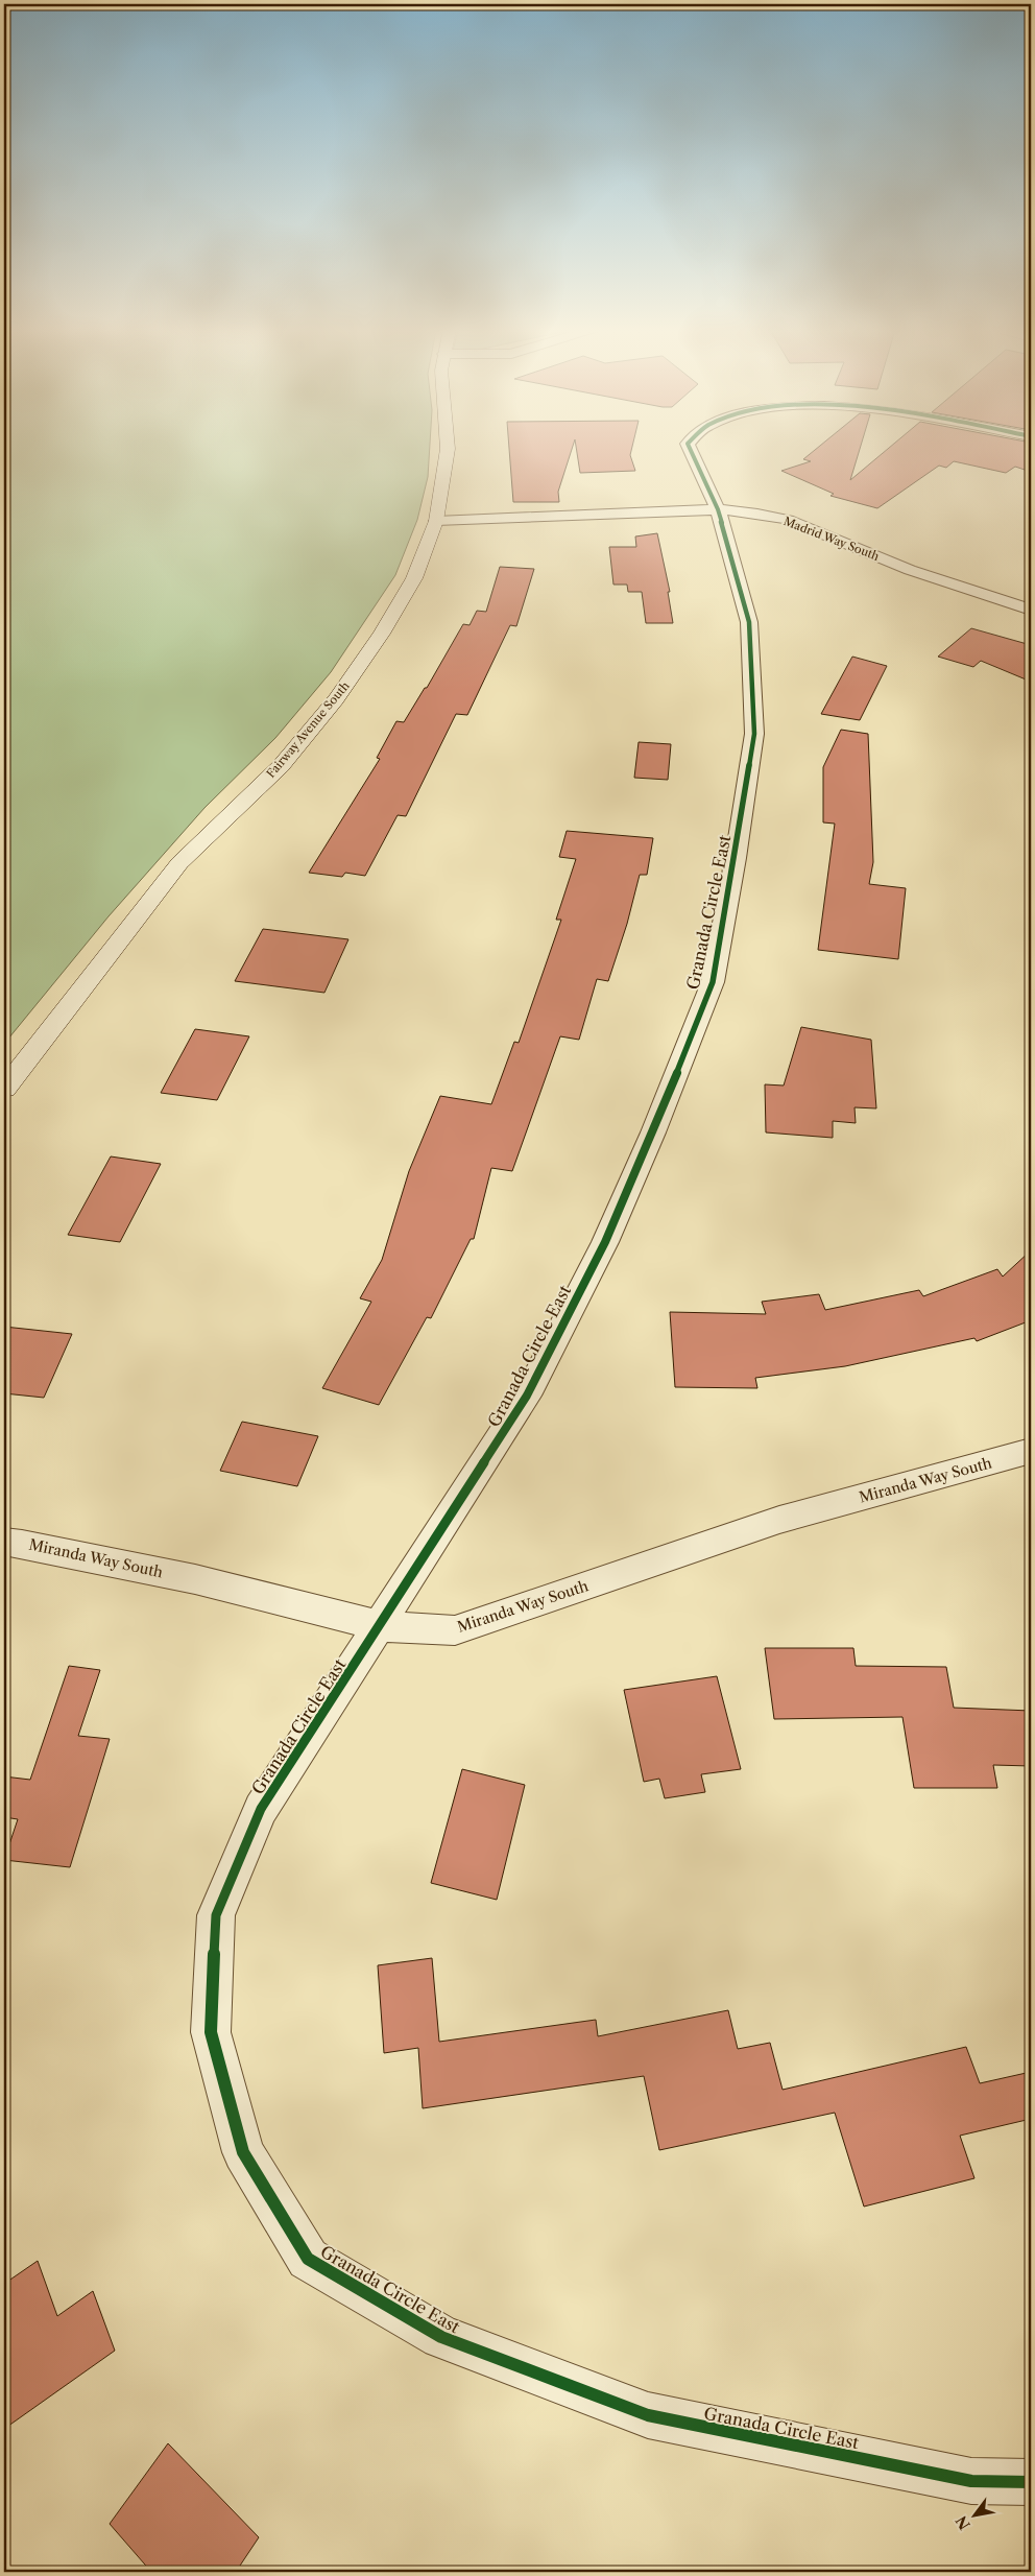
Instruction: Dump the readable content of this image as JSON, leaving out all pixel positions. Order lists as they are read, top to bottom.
{
  "streets": {
    "street": [
      "Madrid Way South",
      "Fairway Avenue South",
      "Granada Circle East",
      "Miranda Way South"
    ]
  },
  "crossings": [
    ["Madrid Way South", "Fairway Avenue South"],
    ["Madrid Way South", "Granada Circle East"],
    ["Granada Circle East", "Miranda Way South"]
  ],
  "north": "bottom left"
}
